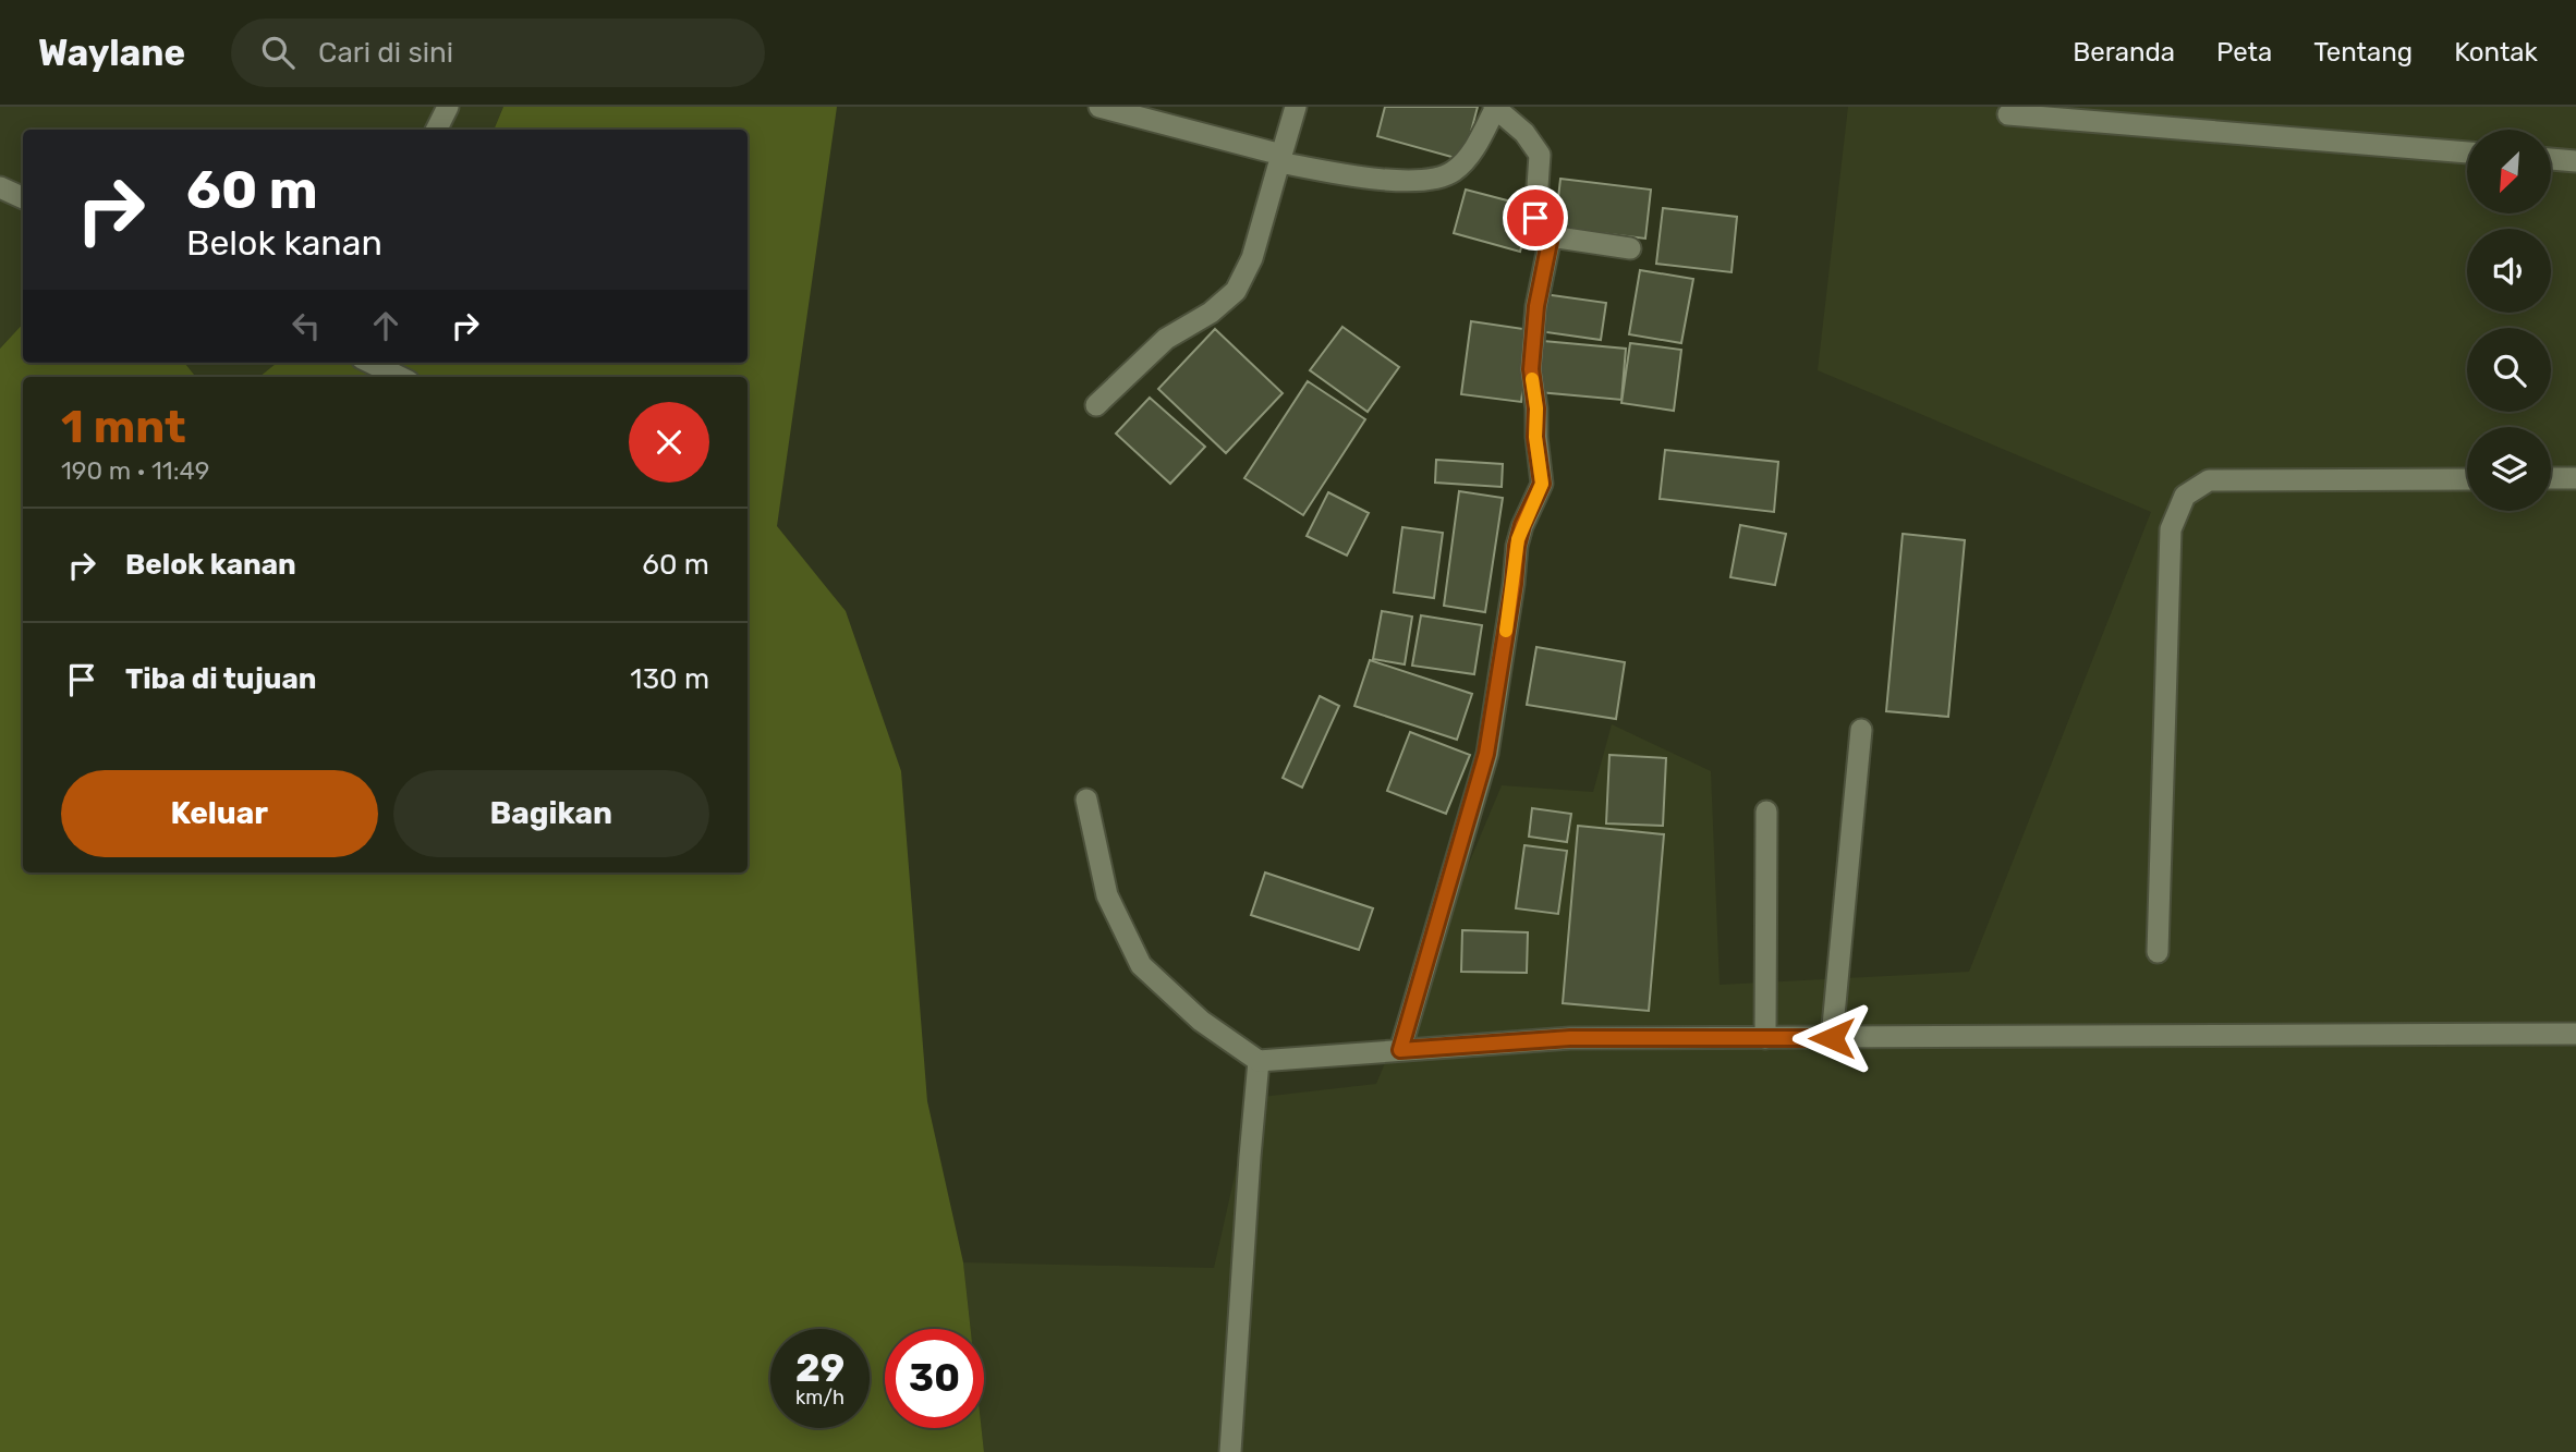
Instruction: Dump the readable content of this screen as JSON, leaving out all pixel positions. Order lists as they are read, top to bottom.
{
  "north": "bottom left",
  "page": {
    "header": "Waylane",
    "search": "Cari di sini",
    "nav": [
      "Beranda",
      "Peta",
      "Tentang",
      "Kontak"
    ],
    "turn": ["60 m", "Belok kanan"],
    "heading": ["1 mnt", "190 m · 11:49"],
    "list": [
      {
        "name": "Belok kanan",
        "value": "60 m"
      },
      {
        "name": "Tiba di tujuan",
        "value": "130 m"
      }
    ],
    "buttons": ["Keluar", "Bagikan"],
    "speed": "29 km/h",
    "limit": "30"
  }
}
